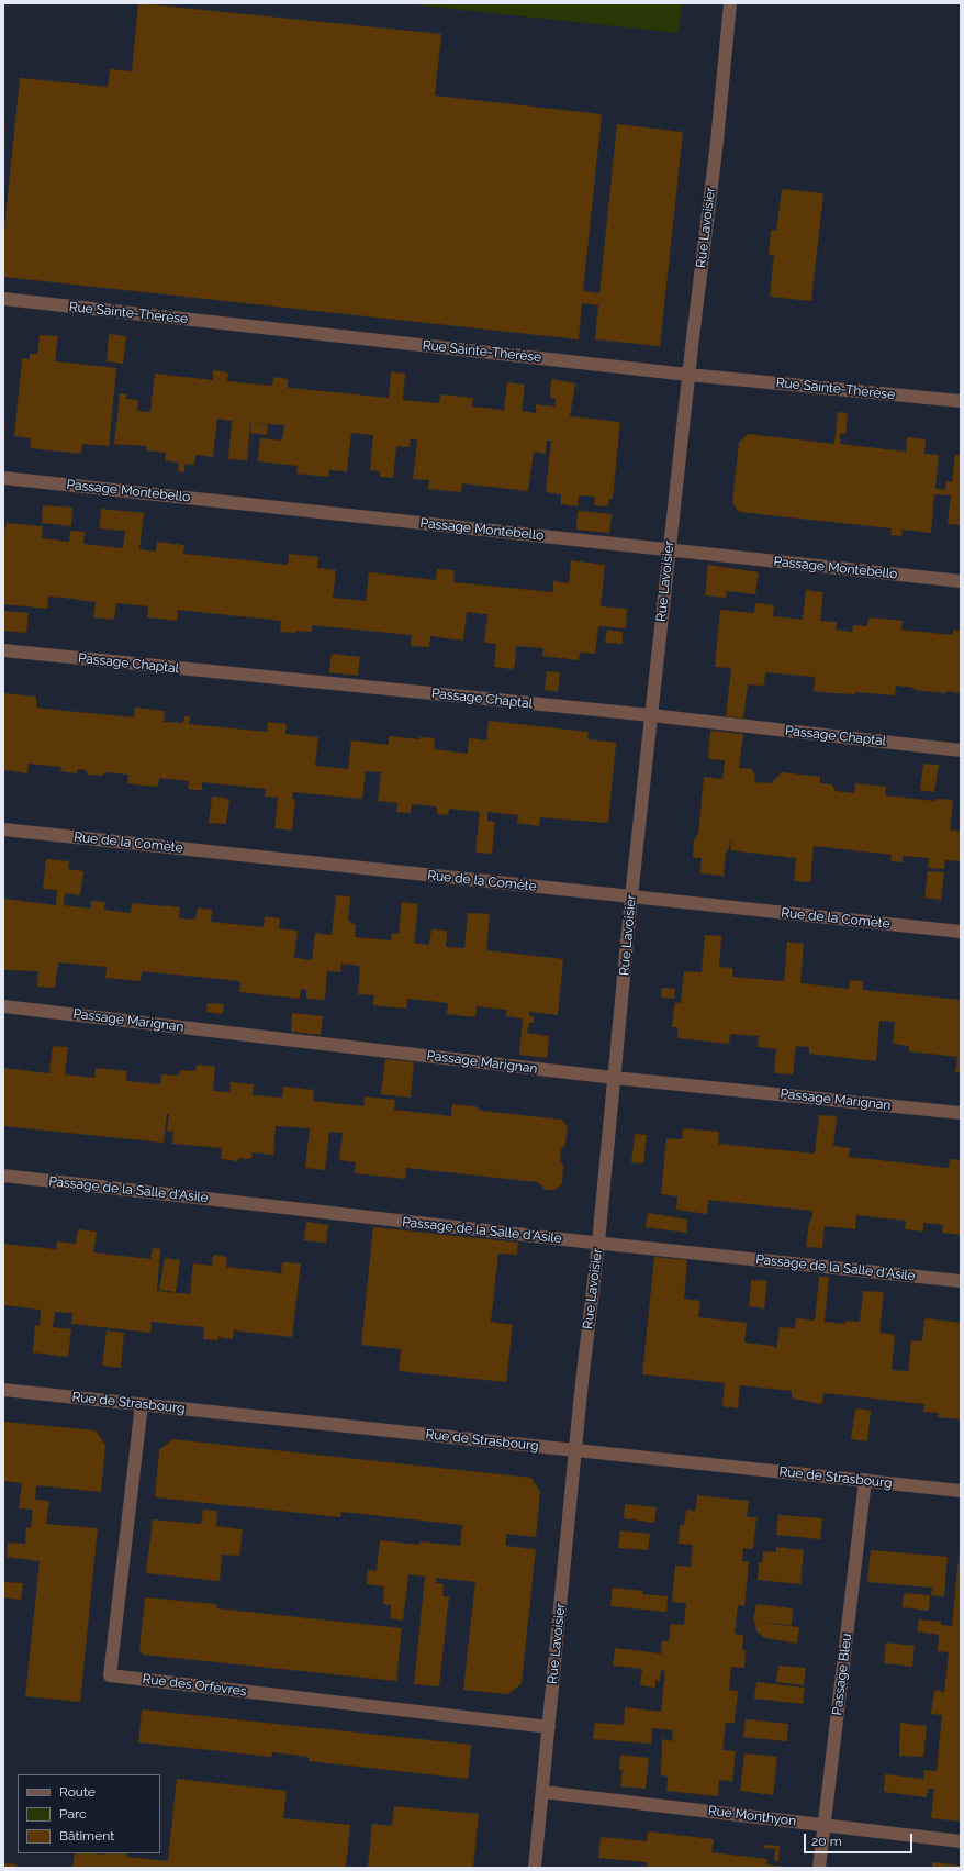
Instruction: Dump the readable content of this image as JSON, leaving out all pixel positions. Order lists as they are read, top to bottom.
{
  "streets": {
    "street": [
      "Rue Lavoisier",
      "Rue Sainte-Thérèse",
      "Passage Montebello",
      "Passage Chaptal",
      "Rue de la Comète",
      "Passage Marignan",
      "Passage de la Salle d'Asile",
      "Rue de Strasbourg",
      "Passage Bleu",
      "Rue des Orfèvres",
      "Rue Monthyon"
    ]
  },
  "crossings": [
    ["Rue Lavoisier", "Rue Sainte-Thérèse"],
    ["Rue Lavoisier", "Passage Montebello"],
    ["Rue Lavoisier", "Passage Chaptal"],
    ["Rue Lavoisier", "Rue de la Comète"],
    ["Rue Lavoisier", "Passage Marignan"],
    ["Rue Lavoisier", "Passage de la Salle d'Asile"],
    ["Rue Lavoisier", "Rue de Strasbourg"],
    ["Rue Lavoisier", "Rue des Orfèvres"],
    ["Rue Lavoisier", "Rue Monthyon"],
    ["Rue de Strasbourg", "Passage Bleu"],
    ["Rue de Strasbourg", "Rue des Orfèvres"],
    ["Passage Bleu", "Rue Monthyon"]
  ],
  "legend": ["Route", "Parc", "Bâtiment"],
  "scale_bar": "20 m"
}
